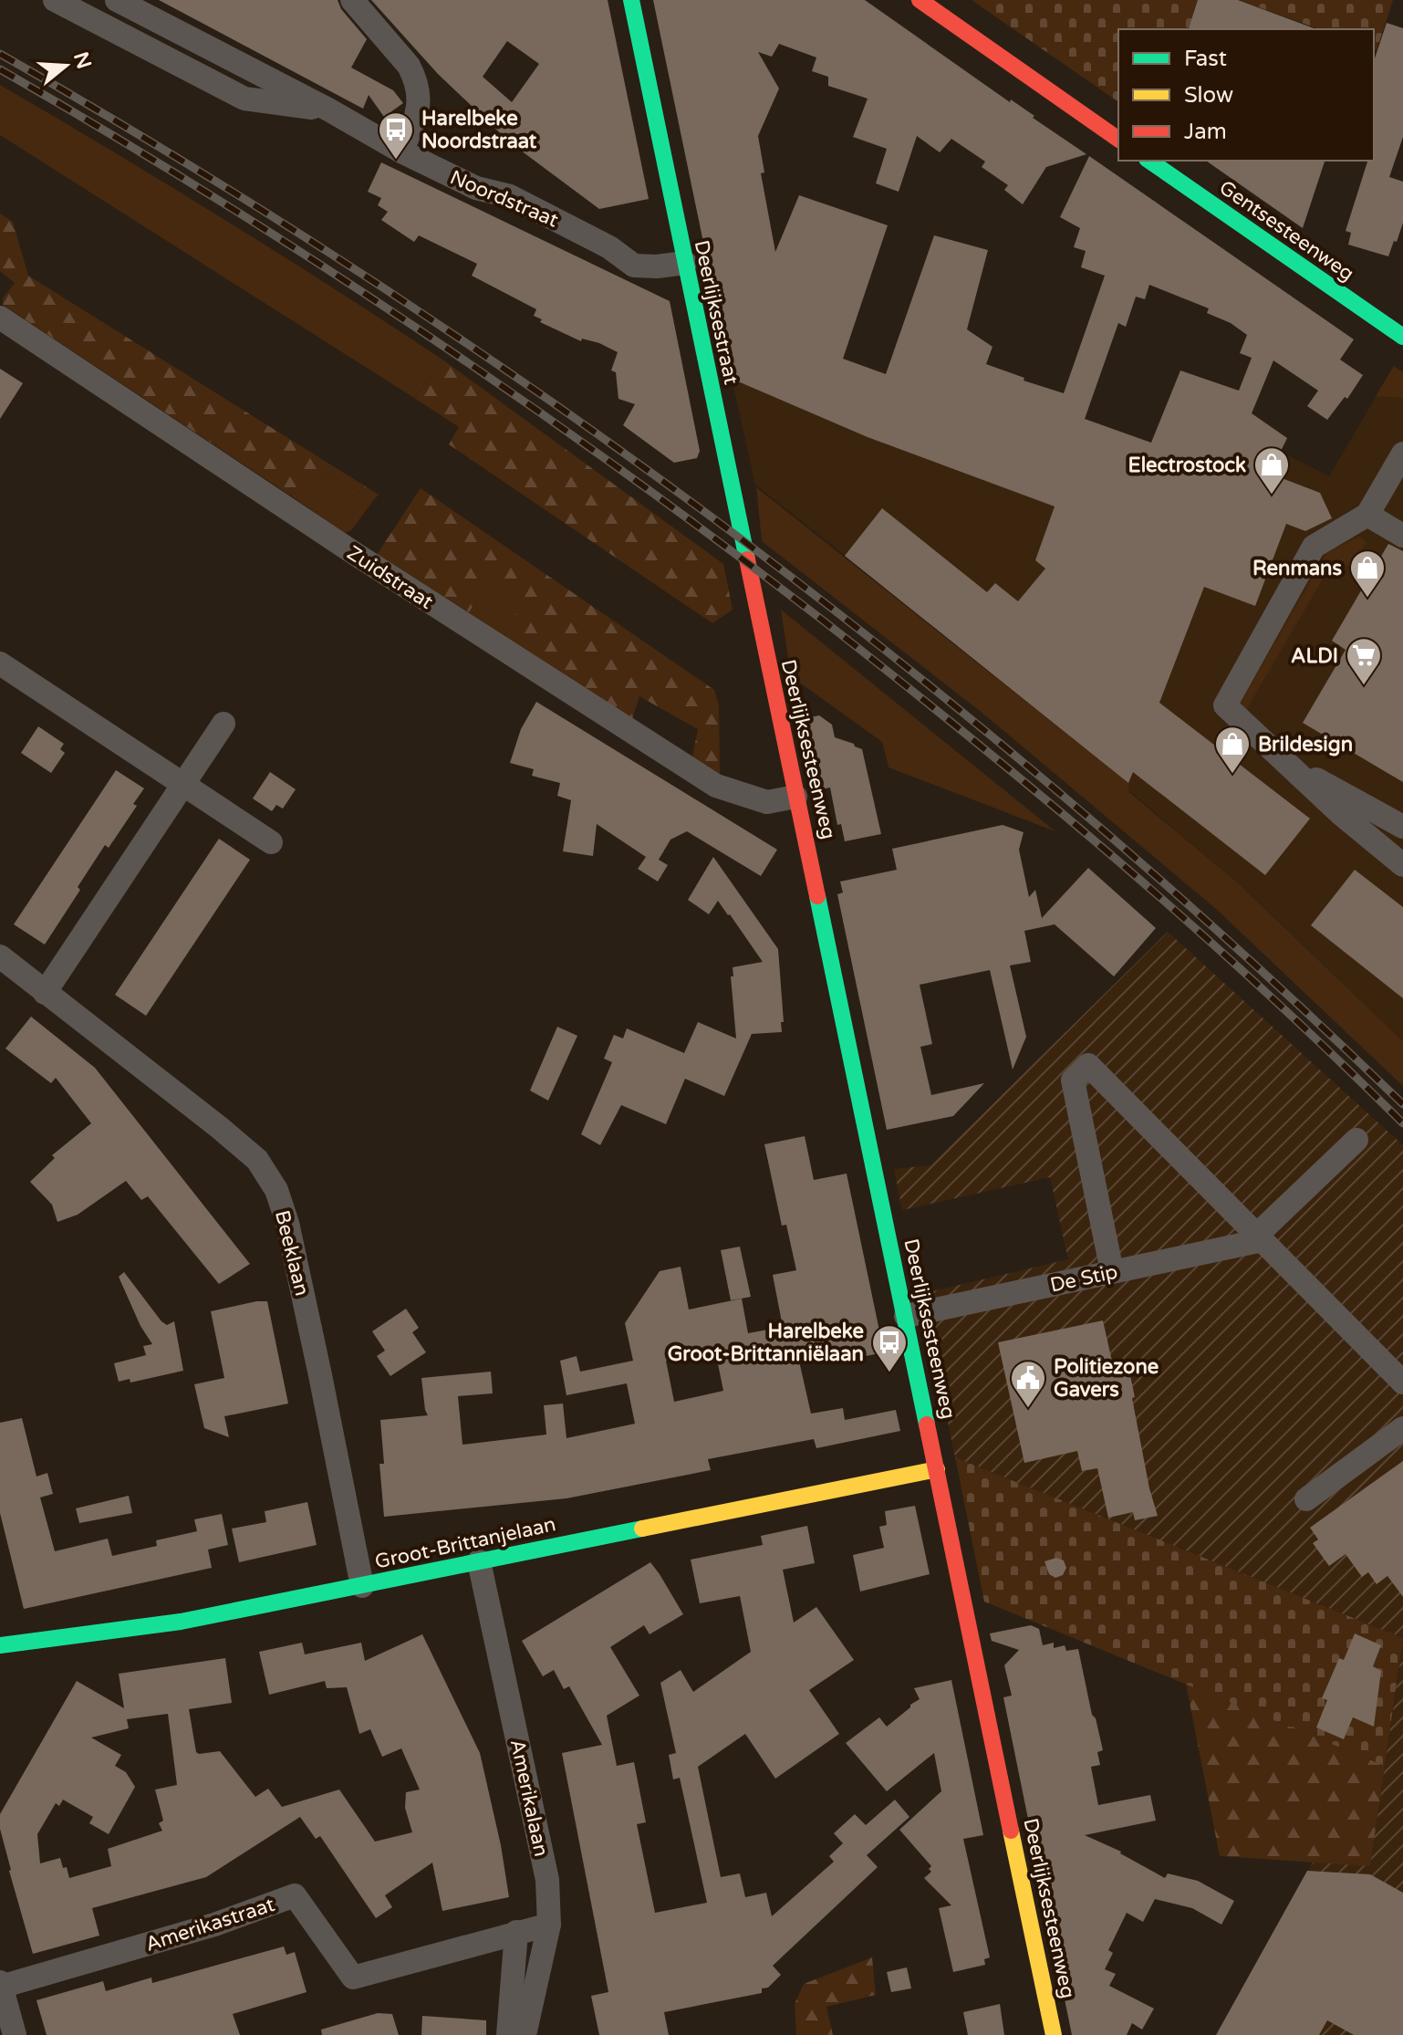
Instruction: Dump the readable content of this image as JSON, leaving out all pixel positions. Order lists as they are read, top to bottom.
{
  "streets": {
    "main road": [
      "Gentsesteenweg",
      "Deerlijksestraat",
      "Deerlijksesteenweg",
      "Groot-Brittanjelaan"
    ],
    "street": [
      "Noordstraat",
      "Zuidstraat",
      "Beeklaan",
      "De Stip",
      "Amerikalaan",
      "Amerikastraat"
    ]
  },
  "crossings": [
    ["Noordstraat", "Deerlijksestraat"],
    ["Deerlijksestraat", "Deerlijksesteenweg"],
    ["Zuidstraat", "Deerlijksesteenweg"],
    ["Deerlijksesteenweg", "De Stip"],
    ["Deerlijksesteenweg", "Groot-Brittanjelaan"],
    ["Beeklaan", "Groot-Brittanjelaan"],
    ["Groot-Brittanjelaan", "Amerikalaan"],
    ["Amerikalaan", "Amerikastraat"]
  ],
  "places": {
    "bus stop": ["Harelbeke Noordstraat", "Harelbeke Groot-Brittanniëlaan"],
    "shop": ["Electrostock", "Renmans", "Brildesign"],
    "supermarket": ["ALDI"],
    "public building": ["Politiezone Gavers"]
  },
  "legend": ["Fast", "Slow", "Jam"],
  "north": "right"
}
